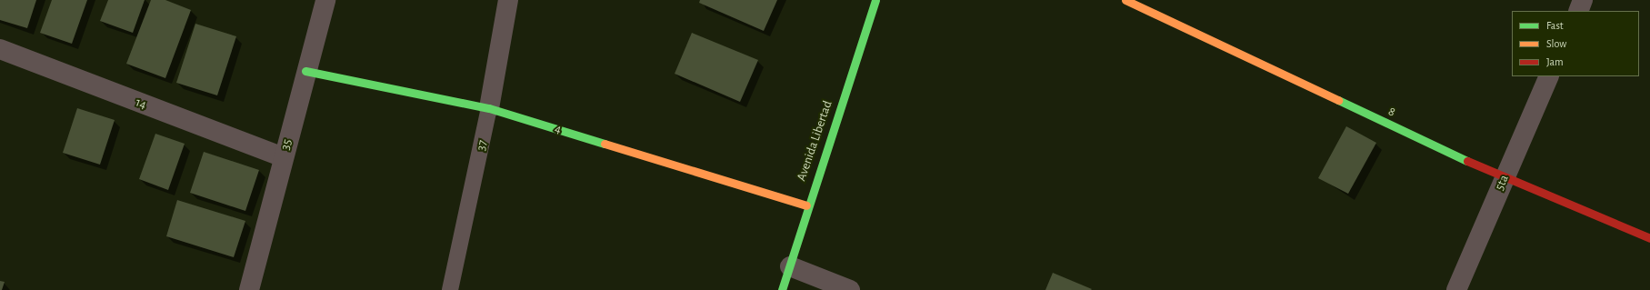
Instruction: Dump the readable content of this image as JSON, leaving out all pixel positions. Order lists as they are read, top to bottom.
{
  "streets": {
    "street": [
      "14",
      "8",
      "4",
      "Avenida Libertad",
      "35",
      "37",
      "5ta"
    ]
  },
  "crossings": [
    ["14", "35"],
    ["8", "5ta"],
    ["4", "Avenida Libertad"],
    ["4", "35"],
    ["4", "37"]
  ],
  "legend": ["Fast", "Slow", "Jam"]
}
